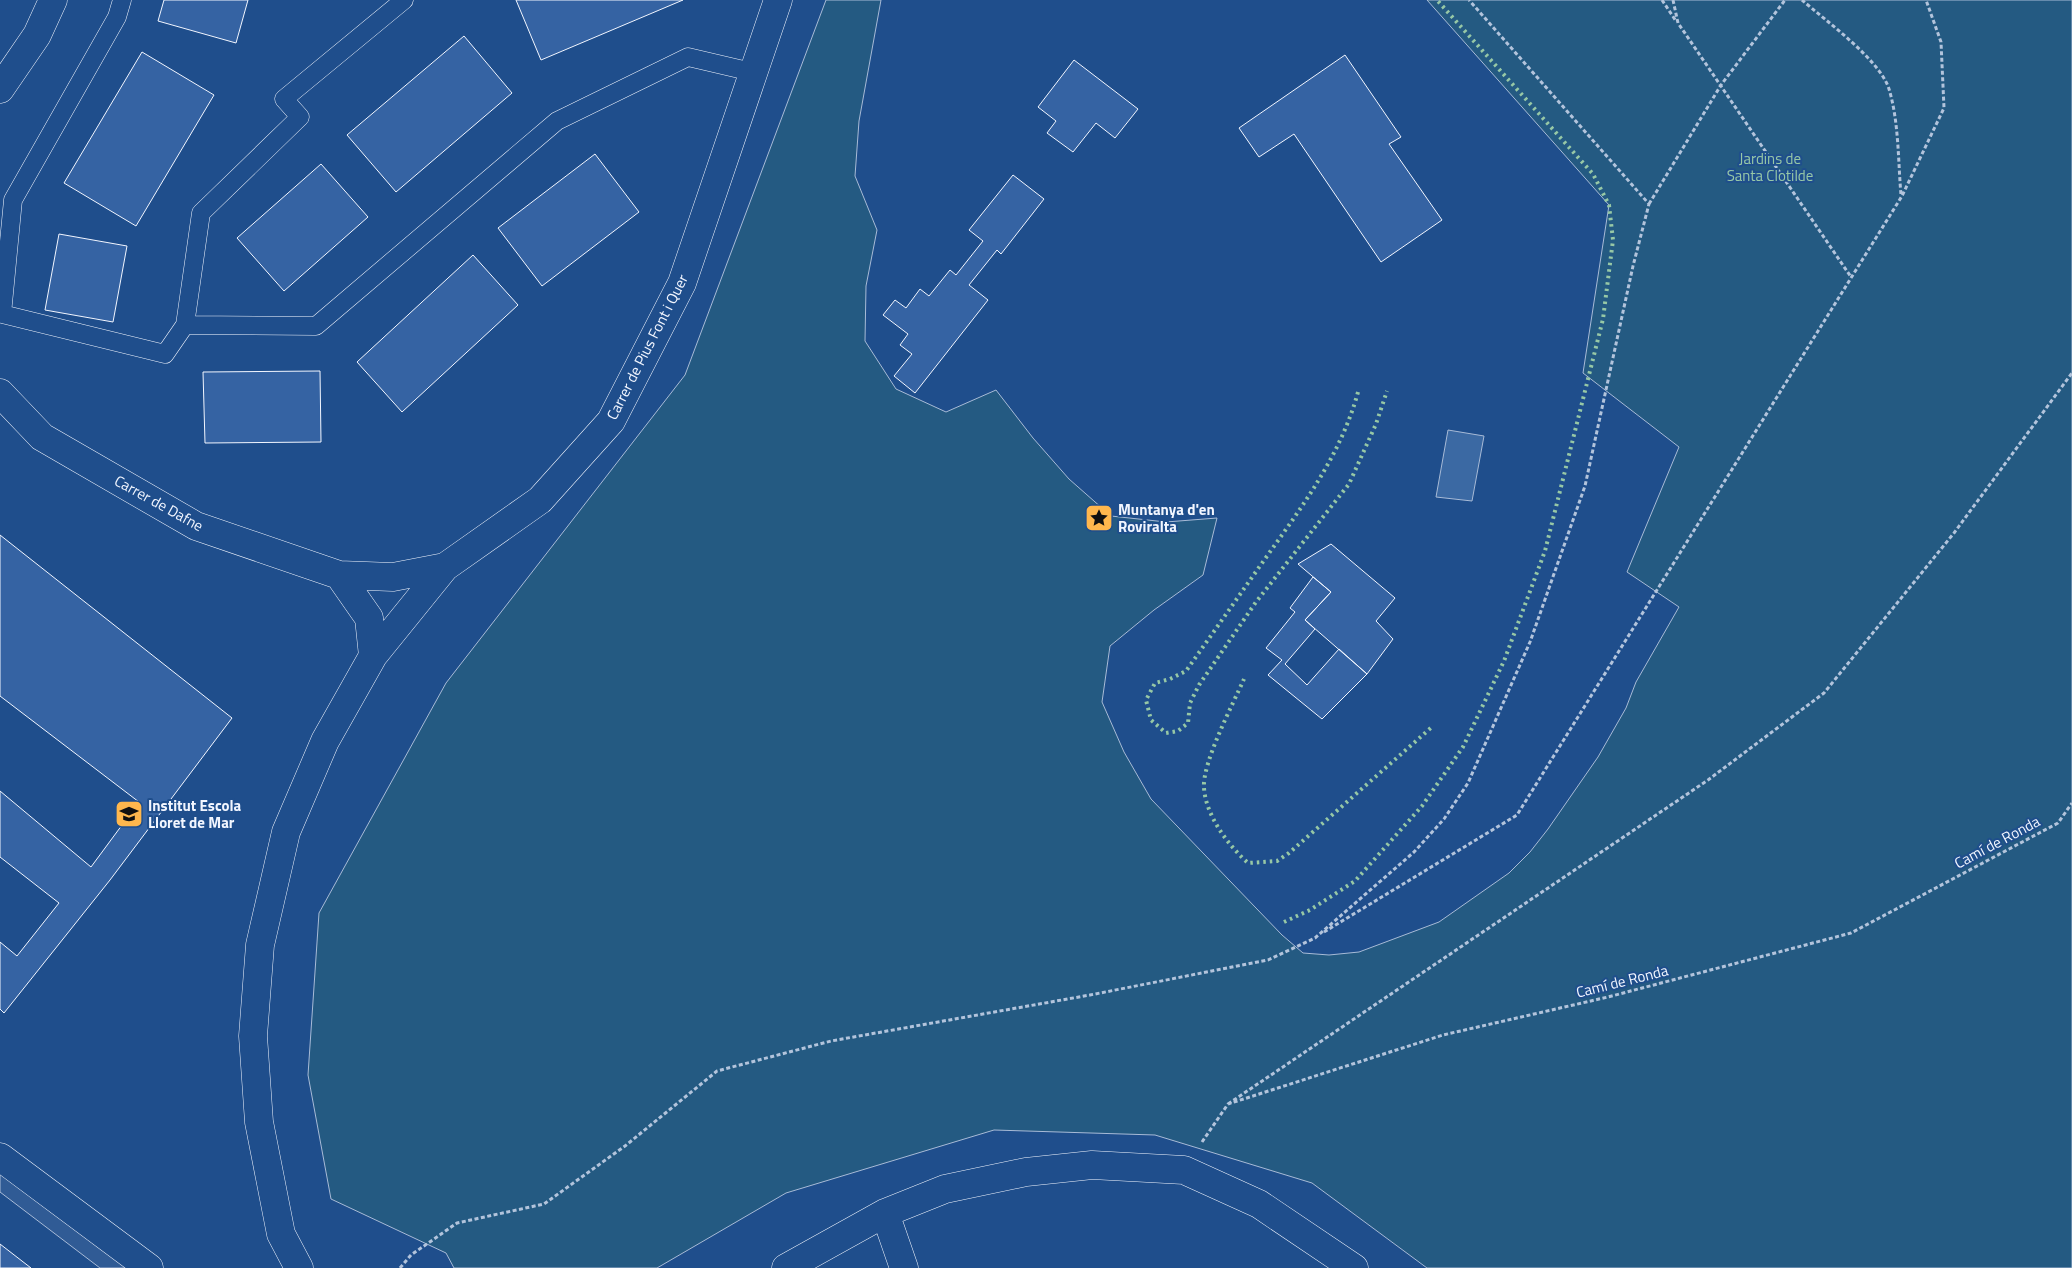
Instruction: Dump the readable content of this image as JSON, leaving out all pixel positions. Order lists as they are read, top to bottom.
{
  "streets": {
    "street": ["Carrer de Pius Font i Quer", "Carrer de Dafne"],
    "path": ["Camí de Ronda"]
  },
  "crossings": [
    ["Carrer de Pius Font i Quer", "Carrer de Dafne"]
  ],
  "parks": ["Jardins de Santa Clotilde"],
  "places": {
    "place": ["Muntanya d'en Roviralta"],
    "school or university": ["Institut Escola Lloret de Mar"]
  }
}
